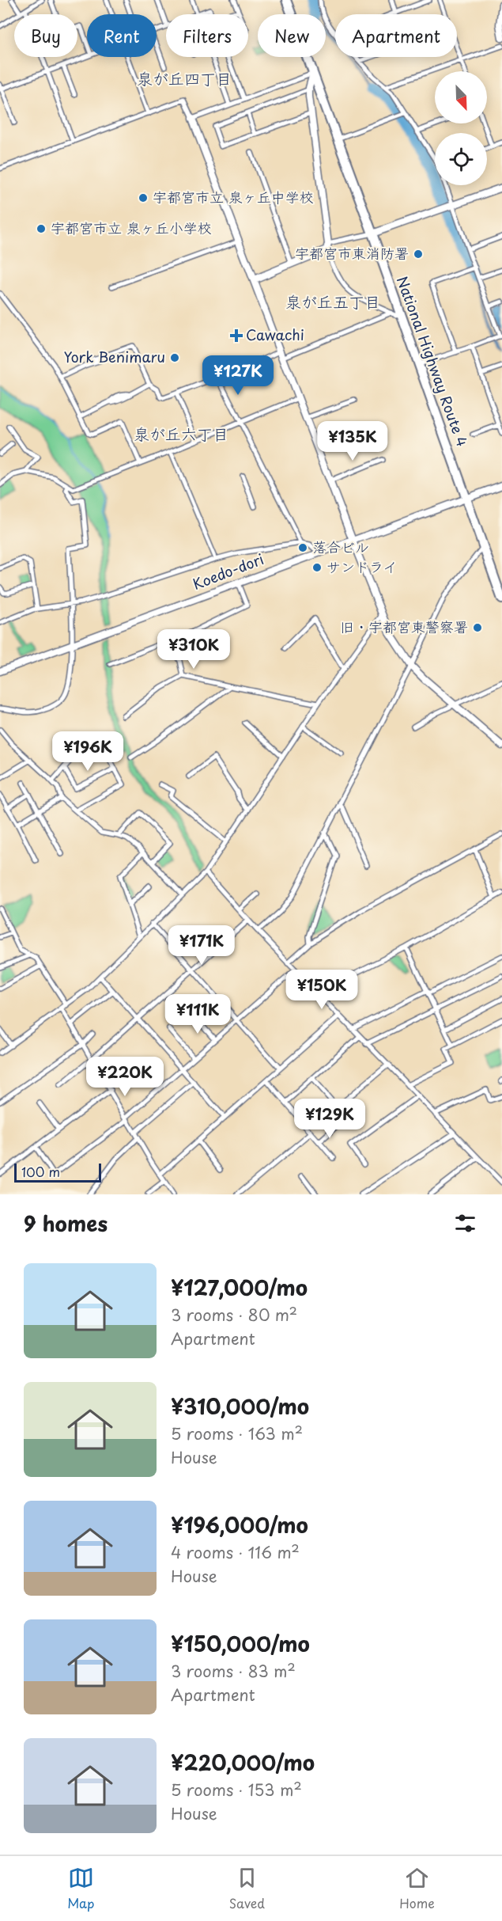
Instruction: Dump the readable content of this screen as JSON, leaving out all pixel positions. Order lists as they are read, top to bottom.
{
  "streets": {
    "highway": ["National Highway Route 4"],
    "street": ["Koedo-dori"]
  },
  "crossings": [
    ["National Highway Route 4", "Koedo-dori"]
  ],
  "districts": ["泉が丘四丁目", "泉が丘五丁目", "泉が丘六丁目"],
  "places": {
    "other": [
      "宇都宮市立 泉ヶ丘中学校",
      "宇都宮市立 泉ヶ丘小学校",
      "宇都宮市東消防署",
      "York Benimaru",
      "落合ビル",
      "サンドライ",
      "旧・宇都宮東警察署"
    ],
    "health": ["Cawachi"]
  },
  "scale_bar": "100 m",
  "north": "bottom right",
  "page": {
    "chip": [
      "Buy",
      "Rent",
      "Filters",
      "New",
      "Apartment"
    ],
    "price": [
      "¥127K",
      "¥135K",
      "¥310K",
      "¥196K",
      "¥171K",
      "¥150K",
      "¥111K",
      "¥220K",
      "¥129K"
    ],
    "scale": "100 m",
    "heading": "9 homes",
    "list": [
      {
        "name": "¥127,000/mo",
        "note": "3 rooms · 80 m² · Apartment"
      },
      {
        "name": "¥310,000/mo",
        "note": "5 rooms · 163 m² · House"
      },
      {
        "name": "¥196,000/mo",
        "note": "4 rooms · 116 m² · House"
      },
      {
        "name": "¥150,000/mo",
        "note": "3 rooms · 83 m² · Apartment"
      },
      {
        "name": "¥220,000/mo",
        "note": "5 rooms · 153 m² · House"
      }
    ],
    "tabs": ["Map", "Saved", "Home"]
  }
}
